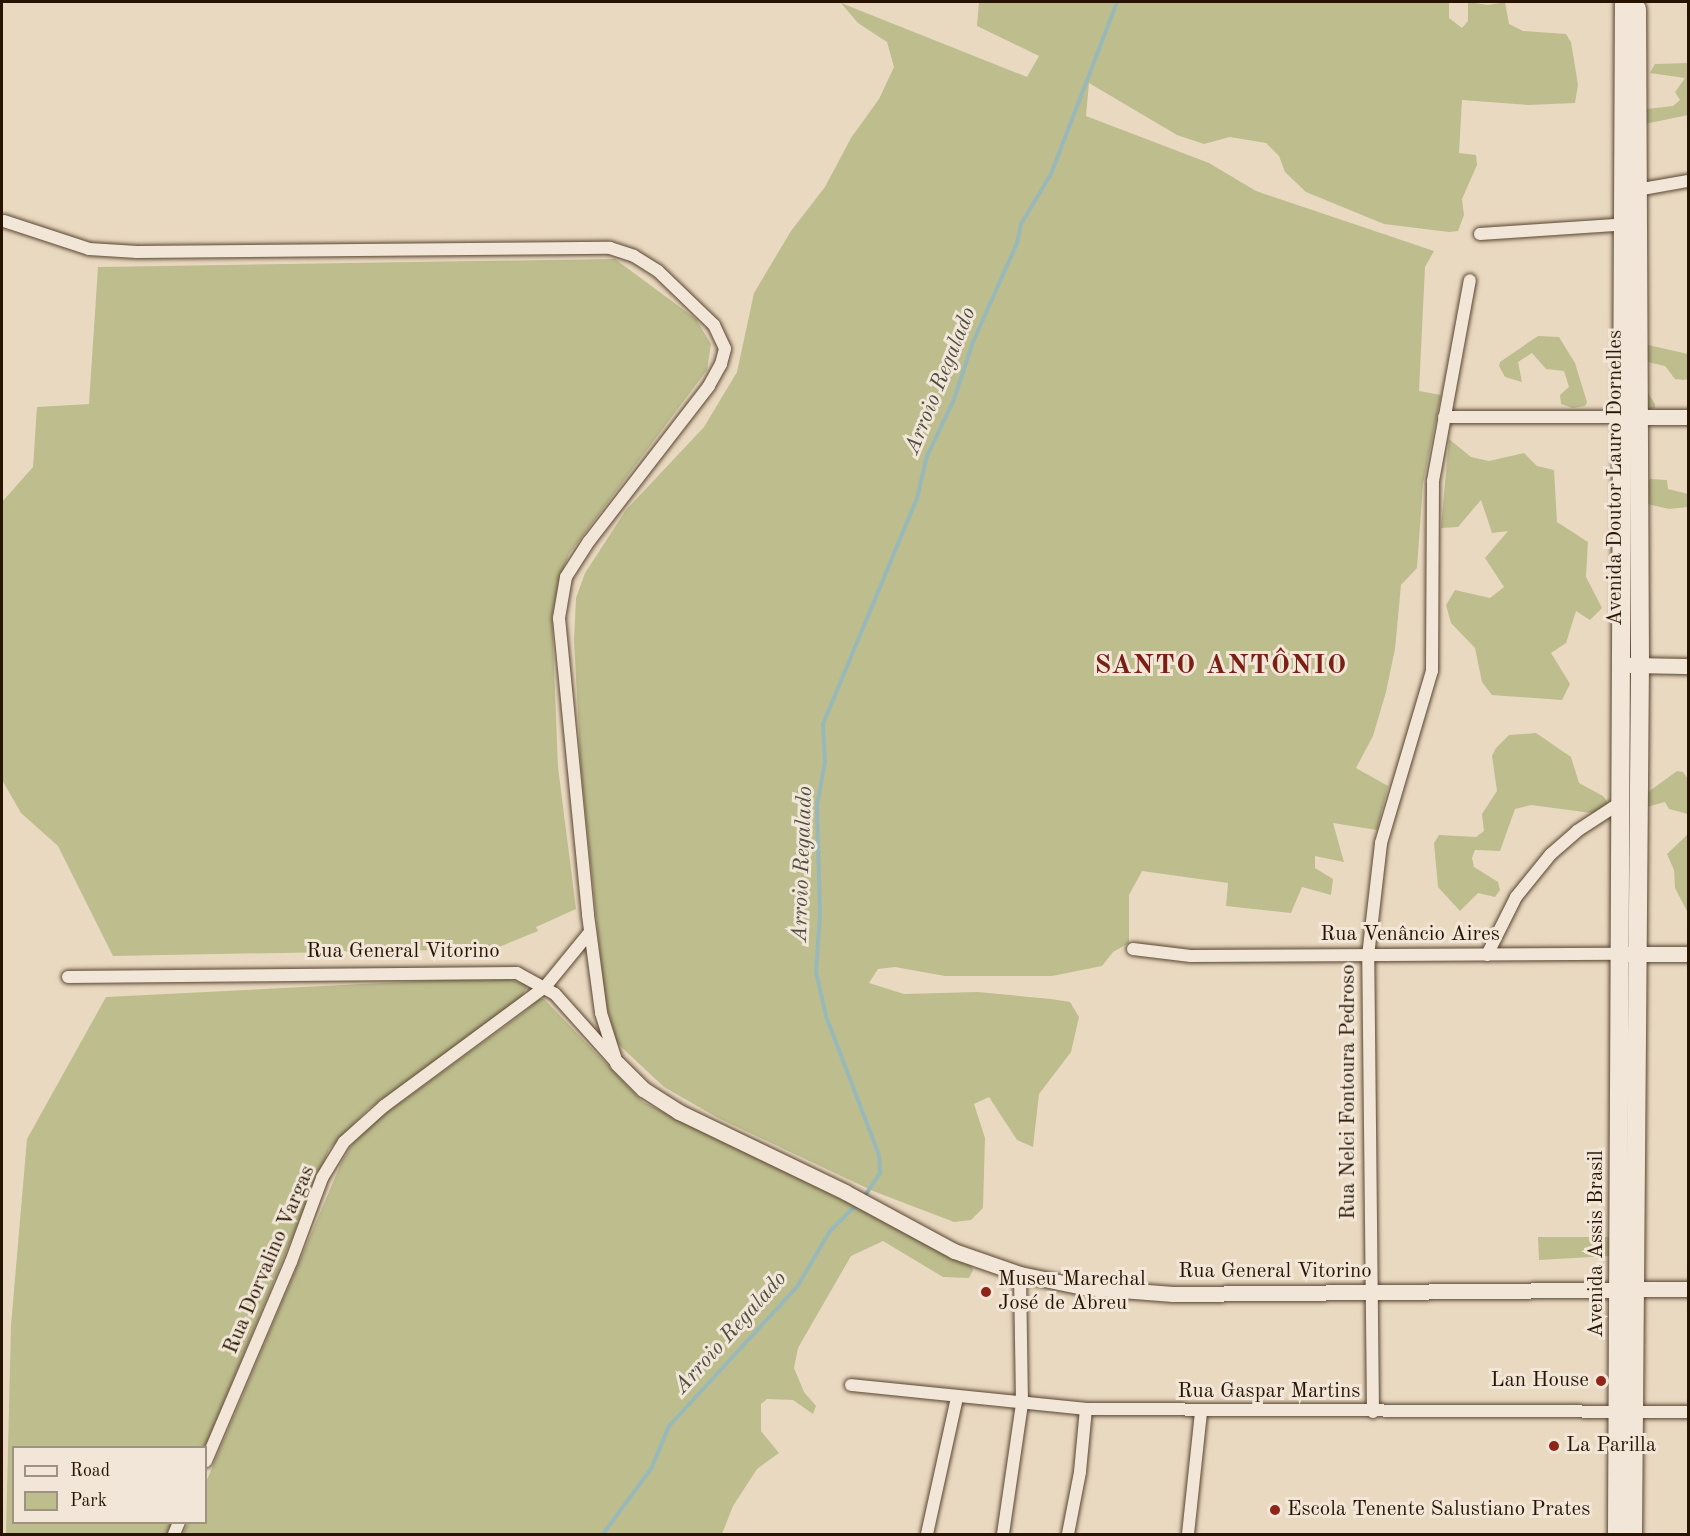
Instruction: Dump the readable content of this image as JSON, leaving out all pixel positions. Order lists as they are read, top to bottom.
{
  "streets": {
    "main road": ["Avenida Doutor Lauro Dornelles", "Avenida Assis Brasil"],
    "street": [
      "Rua Venâncio Aires",
      "Rua General Vitorino",
      "Rua Nelci Fontoura Pedroso",
      "Rua Dorvalino Vargas",
      "Rua Gaspar Martins"
    ]
  },
  "crossings": [
    ["Avenida Doutor Lauro Dornelles", "Rua Venâncio Aires"],
    ["Avenida Doutor Lauro Dornelles", "Avenida Assis Brasil"],
    ["Rua Venâncio Aires", "Rua Nelci Fontoura Pedroso"],
    ["Rua Venâncio Aires", "Avenida Assis Brasil"],
    ["Rua General Vitorino", "Rua Nelci Fontoura Pedroso"],
    ["Rua General Vitorino", "Avenida Assis Brasil"],
    ["Rua General Vitorino", "Rua Dorvalino Vargas"],
    ["Rua Nelci Fontoura Pedroso", "Rua Gaspar Martins"],
    ["Avenida Assis Brasil", "Rua Gaspar Martins"]
  ],
  "districts": ["SANTO ANTÔNIO"],
  "water": ["Arroio Regalado"],
  "places": [
    "Museu Marechal José de Abreu",
    "Lan House",
    "La Parilla",
    "Escola Tenente Salustiano Prates"
  ],
  "legend": ["Road", "Park"]
}
